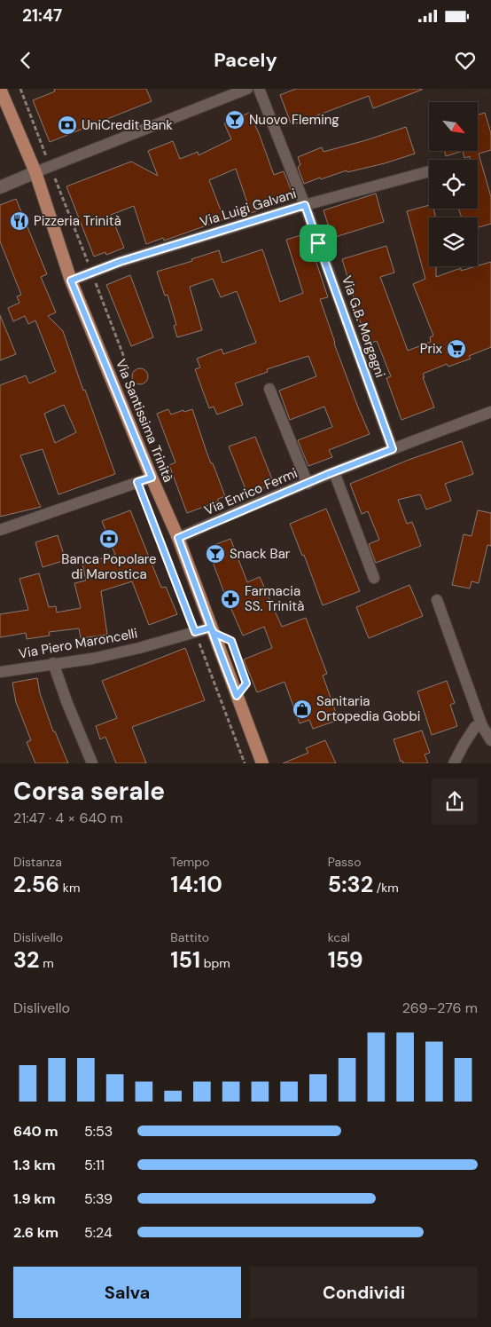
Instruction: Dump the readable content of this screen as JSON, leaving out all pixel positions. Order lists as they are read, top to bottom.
{
  "streets": {
    "main road": ["Via Santissima Trinità"],
    "street": [
      "Via Luigi Galvani",
      "Via G.B. Morgagni",
      "Via Enrico Fermi",
      "Via Piero Maroncelli"
    ]
  },
  "crossings": [
    ["Via Luigi Galvani", "Via G.B. Morgagni"],
    ["Via Luigi Galvani", "Via Santissima Trinità"],
    ["Via G.B. Morgagni", "Via Enrico Fermi"],
    ["Via Santissima Trinità", "Via Enrico Fermi"],
    ["Via Santissima Trinità", "Via Piero Maroncelli"]
  ],
  "places": {
    "bar": ["Nuovo Fleming", "Snack Bar"],
    "bank": ["UniCredit Bank", "Banca Popolare di Marostica"],
    "restaurant": ["Pizzeria Trinità"],
    "supermarket": ["Prix"],
    "pharmacy": ["Farmacia SS. Trinità"],
    "shop": ["Sanitaria Ortopedia Gobbi"]
  },
  "north": "bottom right",
  "page": {
    "status": "21:47",
    "header": "Pacely",
    "heading": ["Corsa serale", "21:47 · 4 × 640 m"],
    "stats": [
      ["Distanza", "2.56 km"],
      ["Tempo", "14:10"],
      ["Passo", "5:32 /km"],
      ["Dislivello", "32 m"],
      ["Battito", "151 bpm"],
      ["kcal", "159"]
    ],
    "chart": ["Dislivello", "269–276 m"],
    "list": [
      {
        "name": "640 m",
        "note": "5:53"
      },
      {
        "name": "1.3 km",
        "note": "5:11"
      },
      {
        "name": "1.9 km",
        "note": "5:39"
      },
      {
        "name": "2.6 km",
        "note": "5:24"
      }
    ],
    "buttons": ["Salva", "Condividi"]
  }
}
